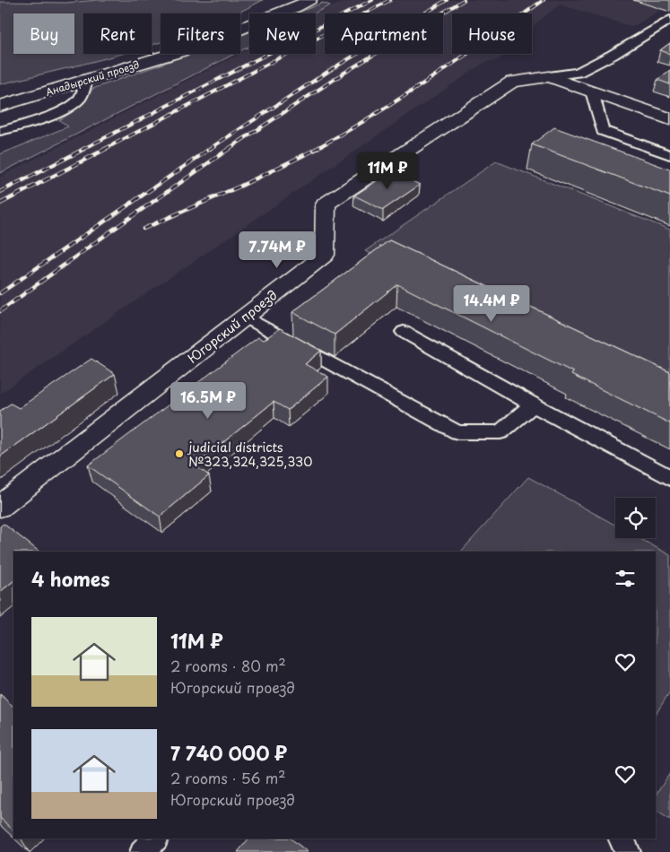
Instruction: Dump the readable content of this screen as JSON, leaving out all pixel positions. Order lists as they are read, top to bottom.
{
  "streets": {
    "street": ["Анадырский проезд", "Югорский проезд"]
  },
  "places": ["judicial districts №323,324,325,330"],
  "page": {
    "chip": [
      "Buy",
      "Rent",
      "Filters",
      "New",
      "Apartment",
      "House"
    ],
    "price": [
      "11M ₽",
      "7.74M ₽",
      "14.4M ₽",
      "16.5M ₽"
    ],
    "heading": "4 homes",
    "list": [
      {
        "name": "11M ₽",
        "note": "2 rooms · 80 m² · Югорский проезд"
      },
      {
        "name": "7 740 000 ₽",
        "note": "2 rooms · 56 m² · Югорский проезд"
      }
    ]
  }
}
